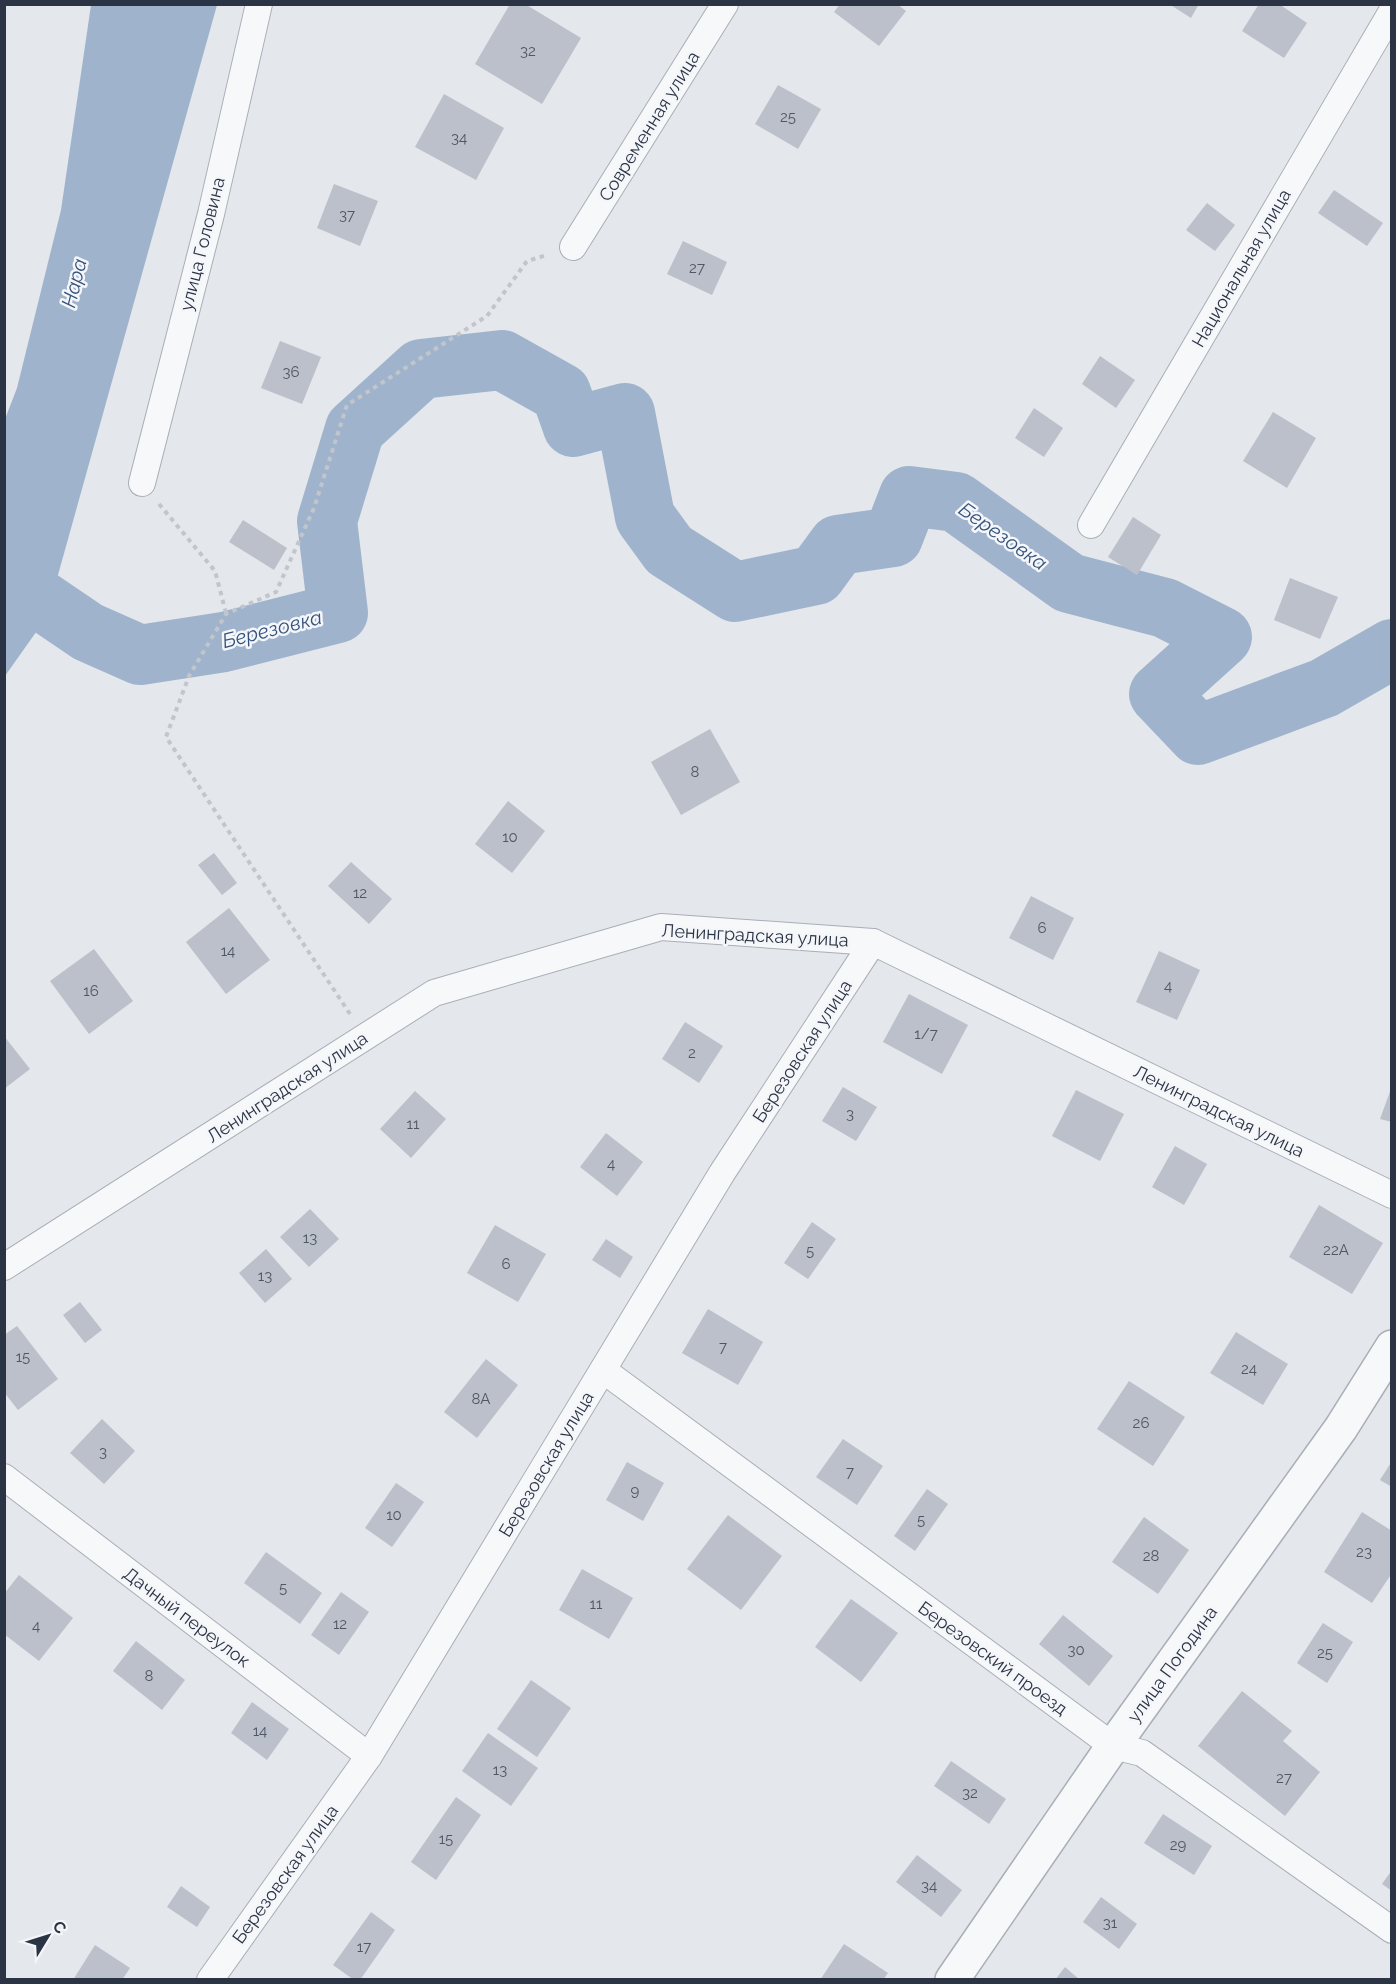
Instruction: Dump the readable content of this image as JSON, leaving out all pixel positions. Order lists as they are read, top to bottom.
{
  "streets": {
    "street": [
      "Современная улица",
      "улица Головина",
      "Национальная улица",
      "Ленинградская улица",
      "Березовская улица",
      "Дачный переулок",
      "Березовский проезд",
      "улица Погодина"
    ]
  },
  "crossings": [
    ["Ленинградская улица", "Березовская улица"],
    ["Березовская улица", "Дачный переулок"],
    ["Березовская улица", "Березовский проезд"],
    ["Березовский проезд", "улица Погодина"]
  ],
  "water": ["Нара", "Березовка"],
  "house_numbers": [
    "32",
    "25",
    "34",
    "37",
    "27",
    "36",
    "8",
    "10",
    "12",
    "6",
    "14",
    "4",
    "16",
    "1/7",
    "2",
    "3",
    "11",
    "4",
    "13",
    "22А",
    "5",
    "6",
    "13",
    "7",
    "15",
    "24",
    "8А",
    "26",
    "3",
    "7",
    "9",
    "10",
    "5",
    "23",
    "28",
    "5",
    "11",
    "12",
    "4",
    "30",
    "25",
    "8",
    "14",
    "13",
    "27",
    "32",
    "15",
    "29",
    "34",
    "31",
    "17"
  ],
  "north": "top right"
}
